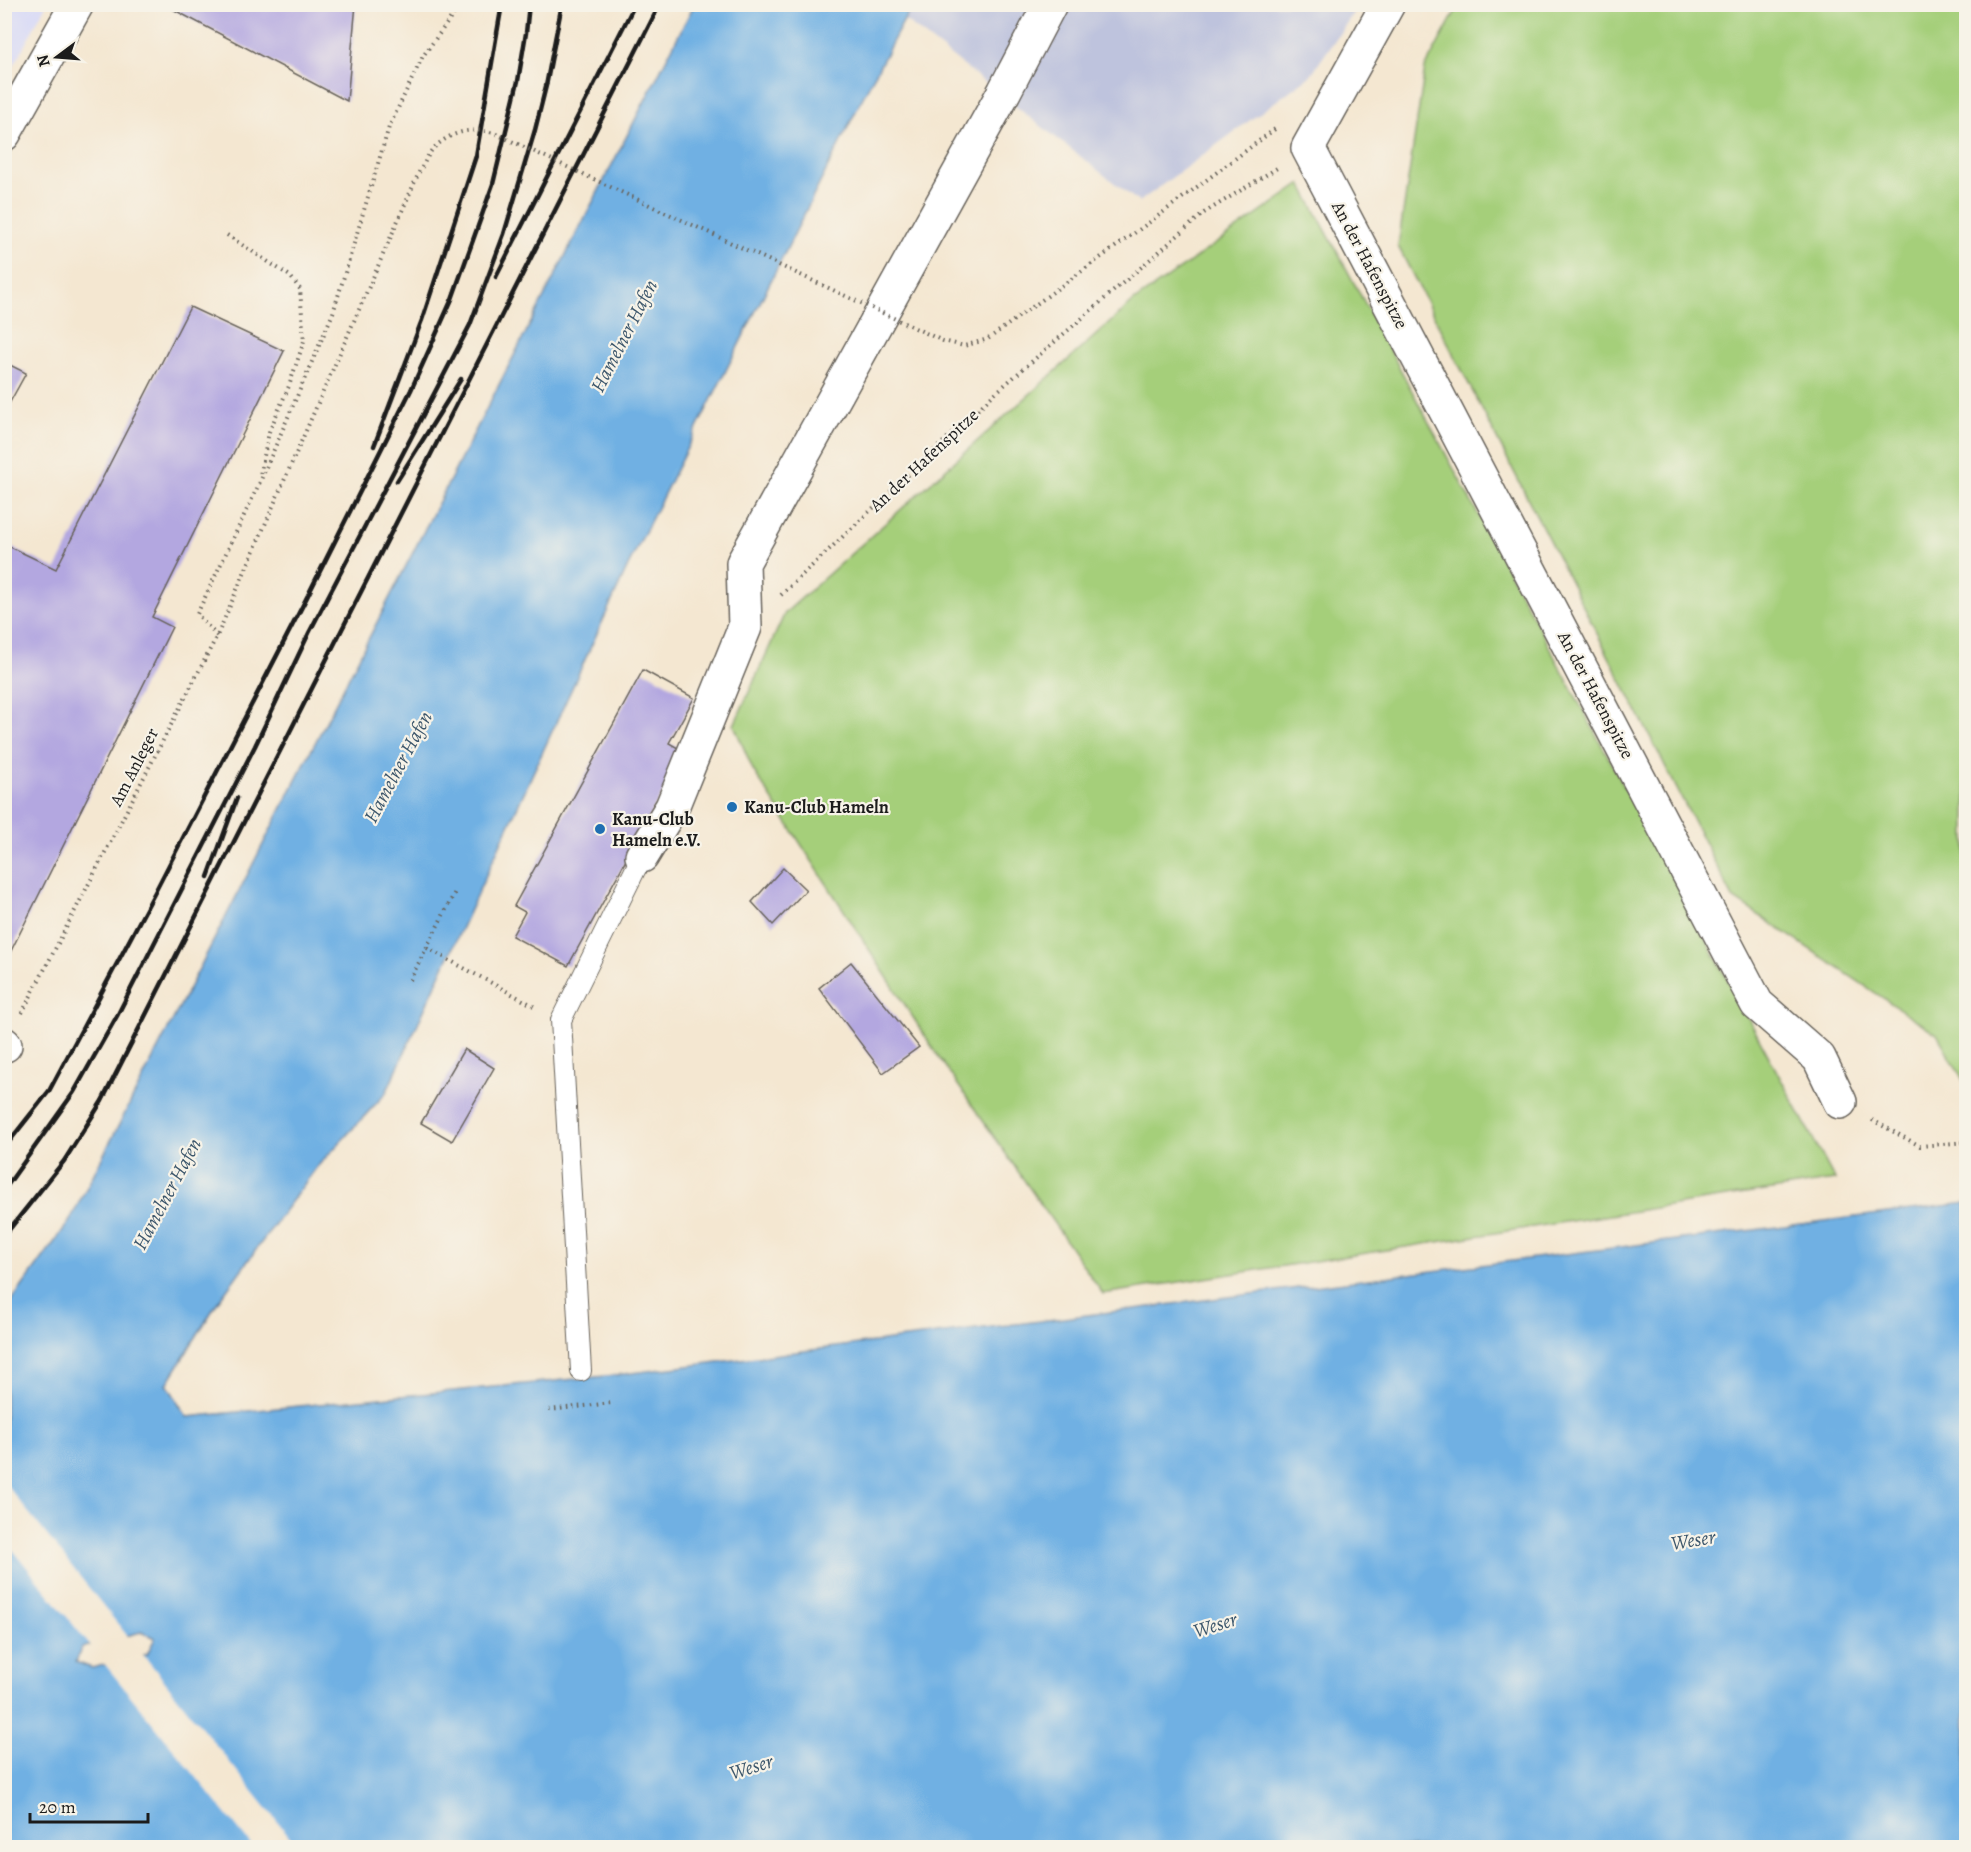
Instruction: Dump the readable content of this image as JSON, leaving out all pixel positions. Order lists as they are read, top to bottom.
{
  "streets": {
    "street": ["An der Hafenspitze"],
    "path": ["Am Anleger"]
  },
  "water": ["Hamelner Hafen", "Weser"],
  "places": ["Kanu-Club Hameln", "Kanu-Club Hameln e.V."],
  "scale_bar": "20 m",
  "north": "left"
}
